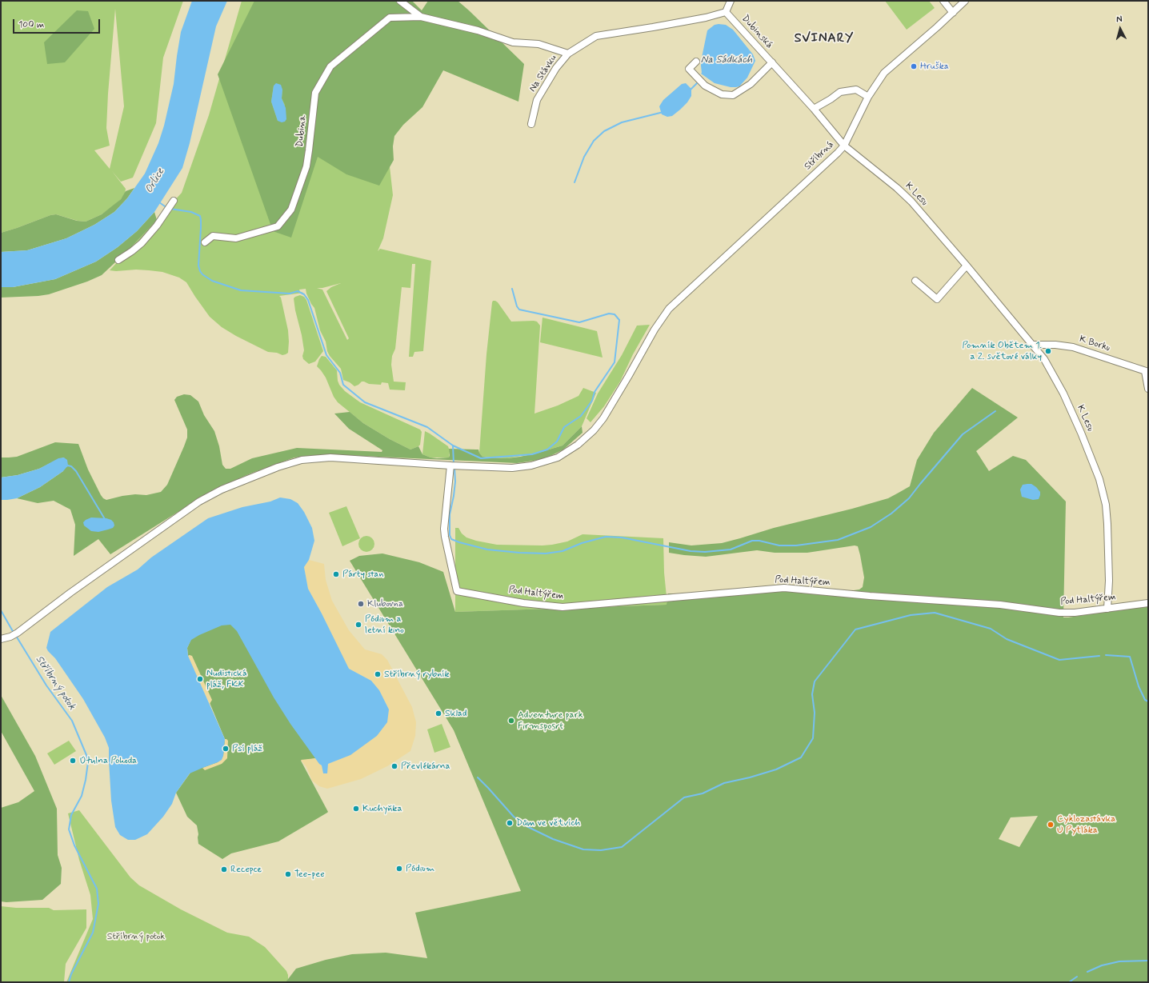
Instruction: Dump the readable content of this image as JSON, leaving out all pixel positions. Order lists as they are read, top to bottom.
{
  "streets": {
    "street": [
      "Dubinská",
      "Na Stávku",
      "Dubina",
      "Stříbrná",
      "K Lesu",
      "K Borku",
      "Pod Haltýřem"
    ]
  },
  "crossings": [
    ["Dubinská", "Stříbrná"],
    ["Dubinská", "K Lesu"],
    ["Na Stávku", "Dubina"],
    ["Stříbrná", "K Lesu"],
    ["Stříbrná", "Pod Haltýřem"],
    ["K Lesu", "K Borku"],
    ["K Lesu", "Pod Haltýřem"]
  ],
  "districts": ["SVINARY"],
  "water": ["Na Sádkách", "Orlice", "Stříbrný potok"],
  "parks": ["Stříbrný potok"],
  "places": [
    "Hruška",
    "Pomník Obětem 1. a 2. světové války",
    "Párty stan",
    "Klubovna",
    "Pódium a letní kino",
    "Stříbrný rybník",
    "Nudistická pláž, FKK",
    "Sklad",
    "Adventure park Firmsposrt",
    "Psí pláž",
    "Útulna Pohoda",
    "Převlékárna",
    "Kuchyňka",
    "Dům ve větvích",
    "Cyklozastávka U Pytláka",
    "Pódium",
    "Recepce",
    "Tee-pee"
  ],
  "scale_bar": "100 m",
  "north": "top"
}
